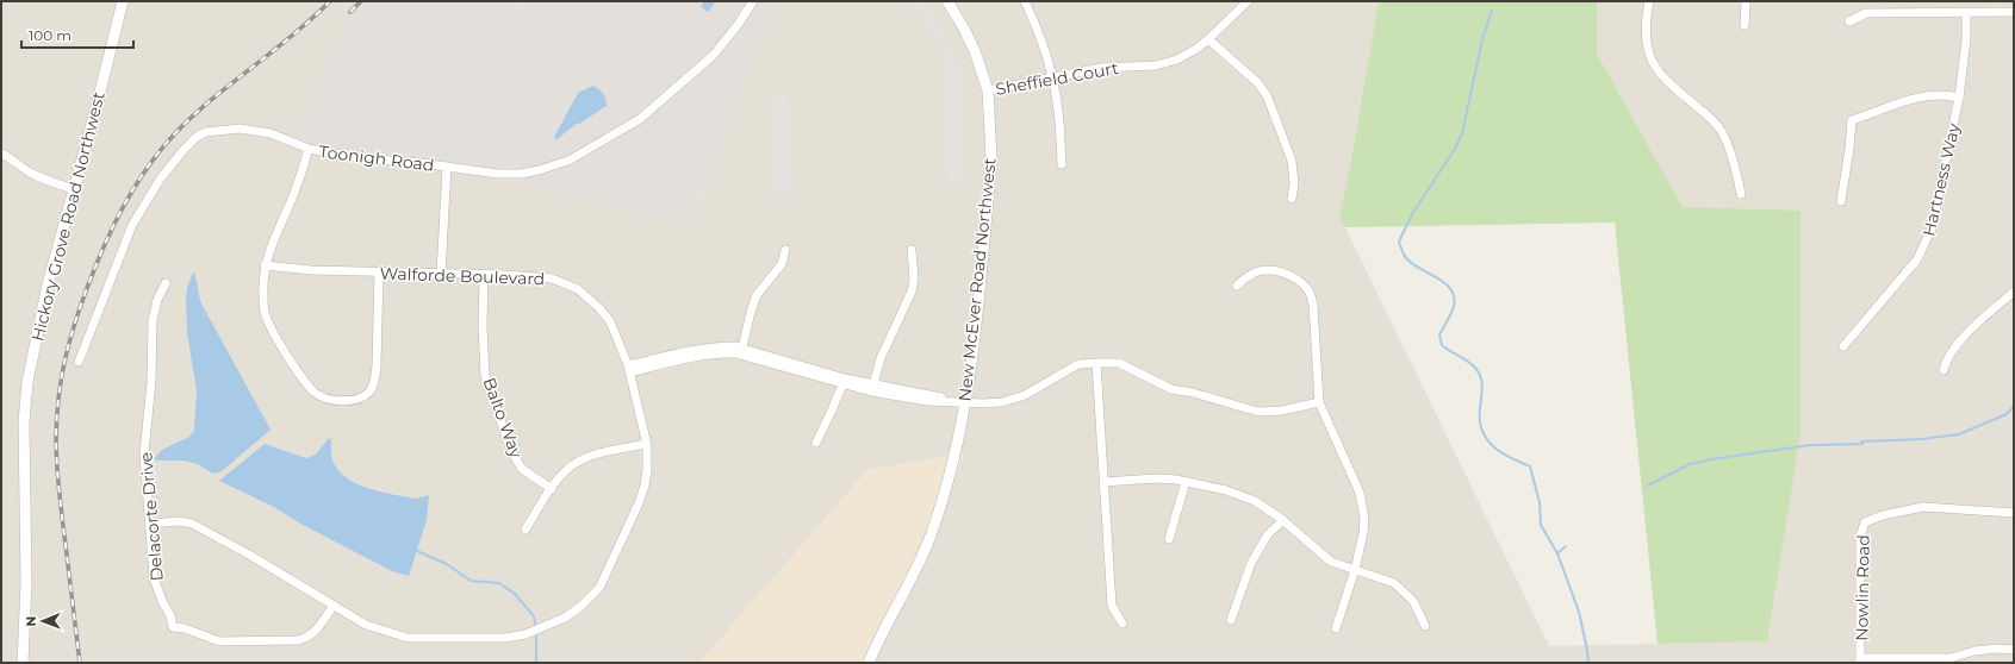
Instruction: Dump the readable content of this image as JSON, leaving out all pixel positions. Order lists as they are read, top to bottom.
{
  "streets": {
    "street": [
      "Sheffield Court",
      "Toonigh Road",
      "Hartness Way",
      "Hickory Grove Road Northwest",
      "Walforde Boulevard",
      "New McEver Road Northwest",
      "Balto Way",
      "Delacorte Drive",
      "Nowlin Road"
    ]
  },
  "crossings": [
    ["Sheffield Court", "New McEver Road Northwest"],
    ["Walforde Boulevard", "Balto Way"],
    ["Walforde Boulevard", "Delacorte Drive"]
  ],
  "scale_bar": "100 m",
  "north": "left"
}
